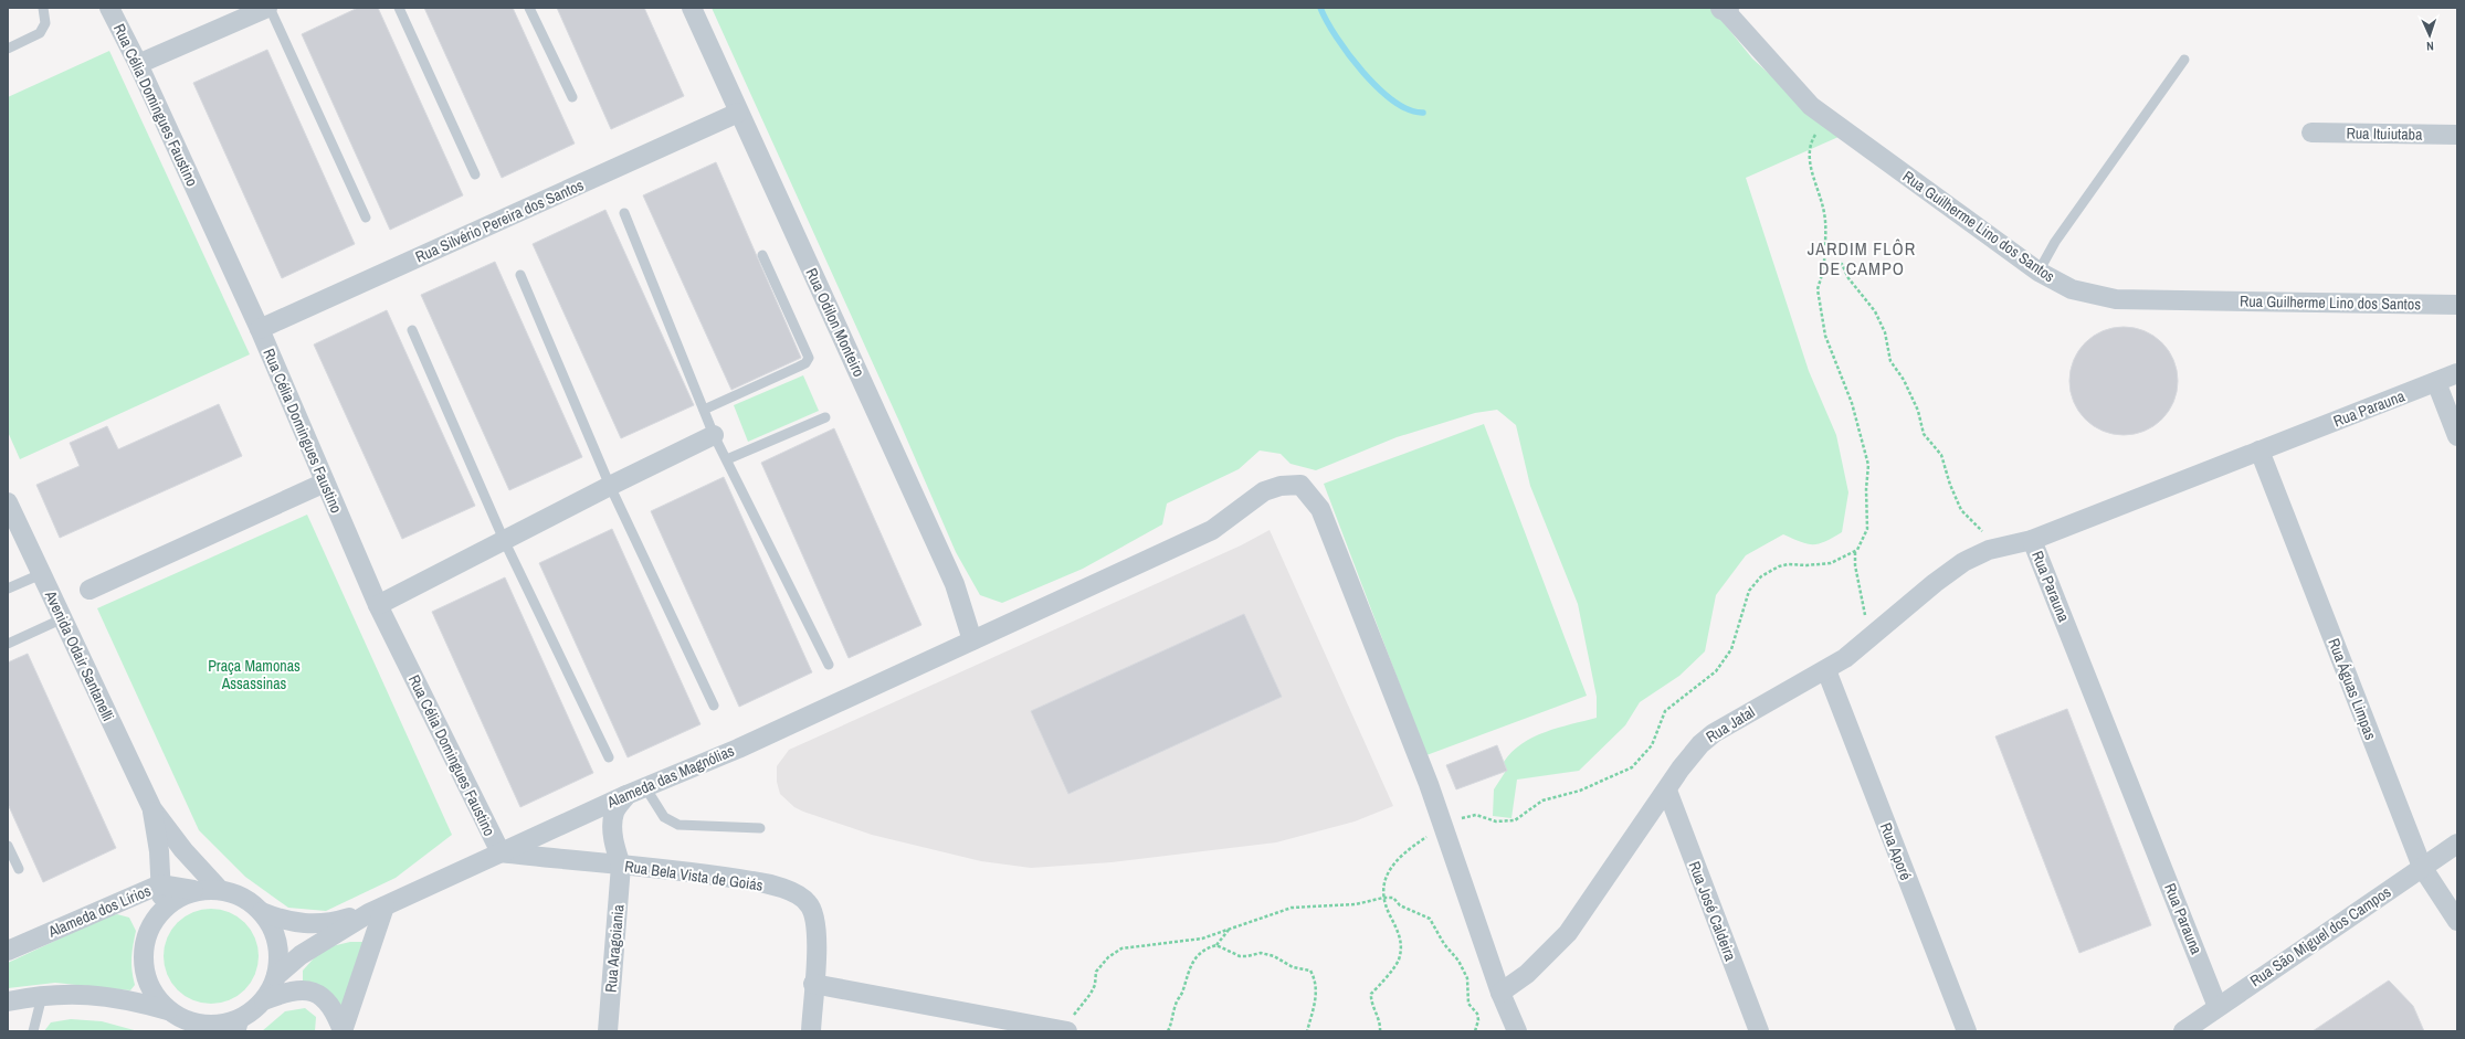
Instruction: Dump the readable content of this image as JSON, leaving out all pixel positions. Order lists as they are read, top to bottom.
{
  "streets": {
    "street": [
      "Rua Célia Domingues Faustino",
      "Rua Ituiutaba",
      "Rua Silvério Pereira dos Santos",
      "Rua Guilherme Lino dos Santos",
      "Rua Odilon Monteiro",
      "Rua Parauna",
      "Avenida Odair Santanelli",
      "Rua Águas Limpas",
      "Rua Jatal",
      "Alameda das Magnólias",
      "Rua Aporé",
      "Rua Bela Vista de Goiás",
      "Alameda dos Lírios",
      "Rua José Caldeira",
      "Rua São Miguel dos Campos",
      "Rua Aragoiania"
    ]
  },
  "crossings": [
    ["Rua Célia Domingues Faustino", "Rua Silvério Pereira dos Santos"],
    ["Rua Célia Domingues Faustino", "Alameda das Magnólias"],
    ["Rua Célia Domingues Faustino", "Rua Bela Vista de Goiás"],
    ["Rua Silvério Pereira dos Santos", "Rua Odilon Monteiro"],
    ["Rua Odilon Monteiro", "Alameda das Magnólias"],
    ["Rua Parauna", "Rua Águas Limpas"],
    ["Rua Parauna", "Rua Jatal"],
    ["Rua Parauna", "Rua São Miguel dos Campos"],
    ["Rua Águas Limpas", "Rua São Miguel dos Campos"],
    ["Rua Jatal", "Rua Aporé"],
    ["Rua Jatal", "Rua José Caldeira"],
    ["Alameda das Magnólias", "Rua Bela Vista de Goiás"],
    ["Rua Bela Vista de Goiás", "Rua Aragoiania"]
  ],
  "districts": ["JARDIM FLÔR DE CAMPO"],
  "parks": ["Praça Mamonas Assassinas"],
  "north": "bottom"
}
